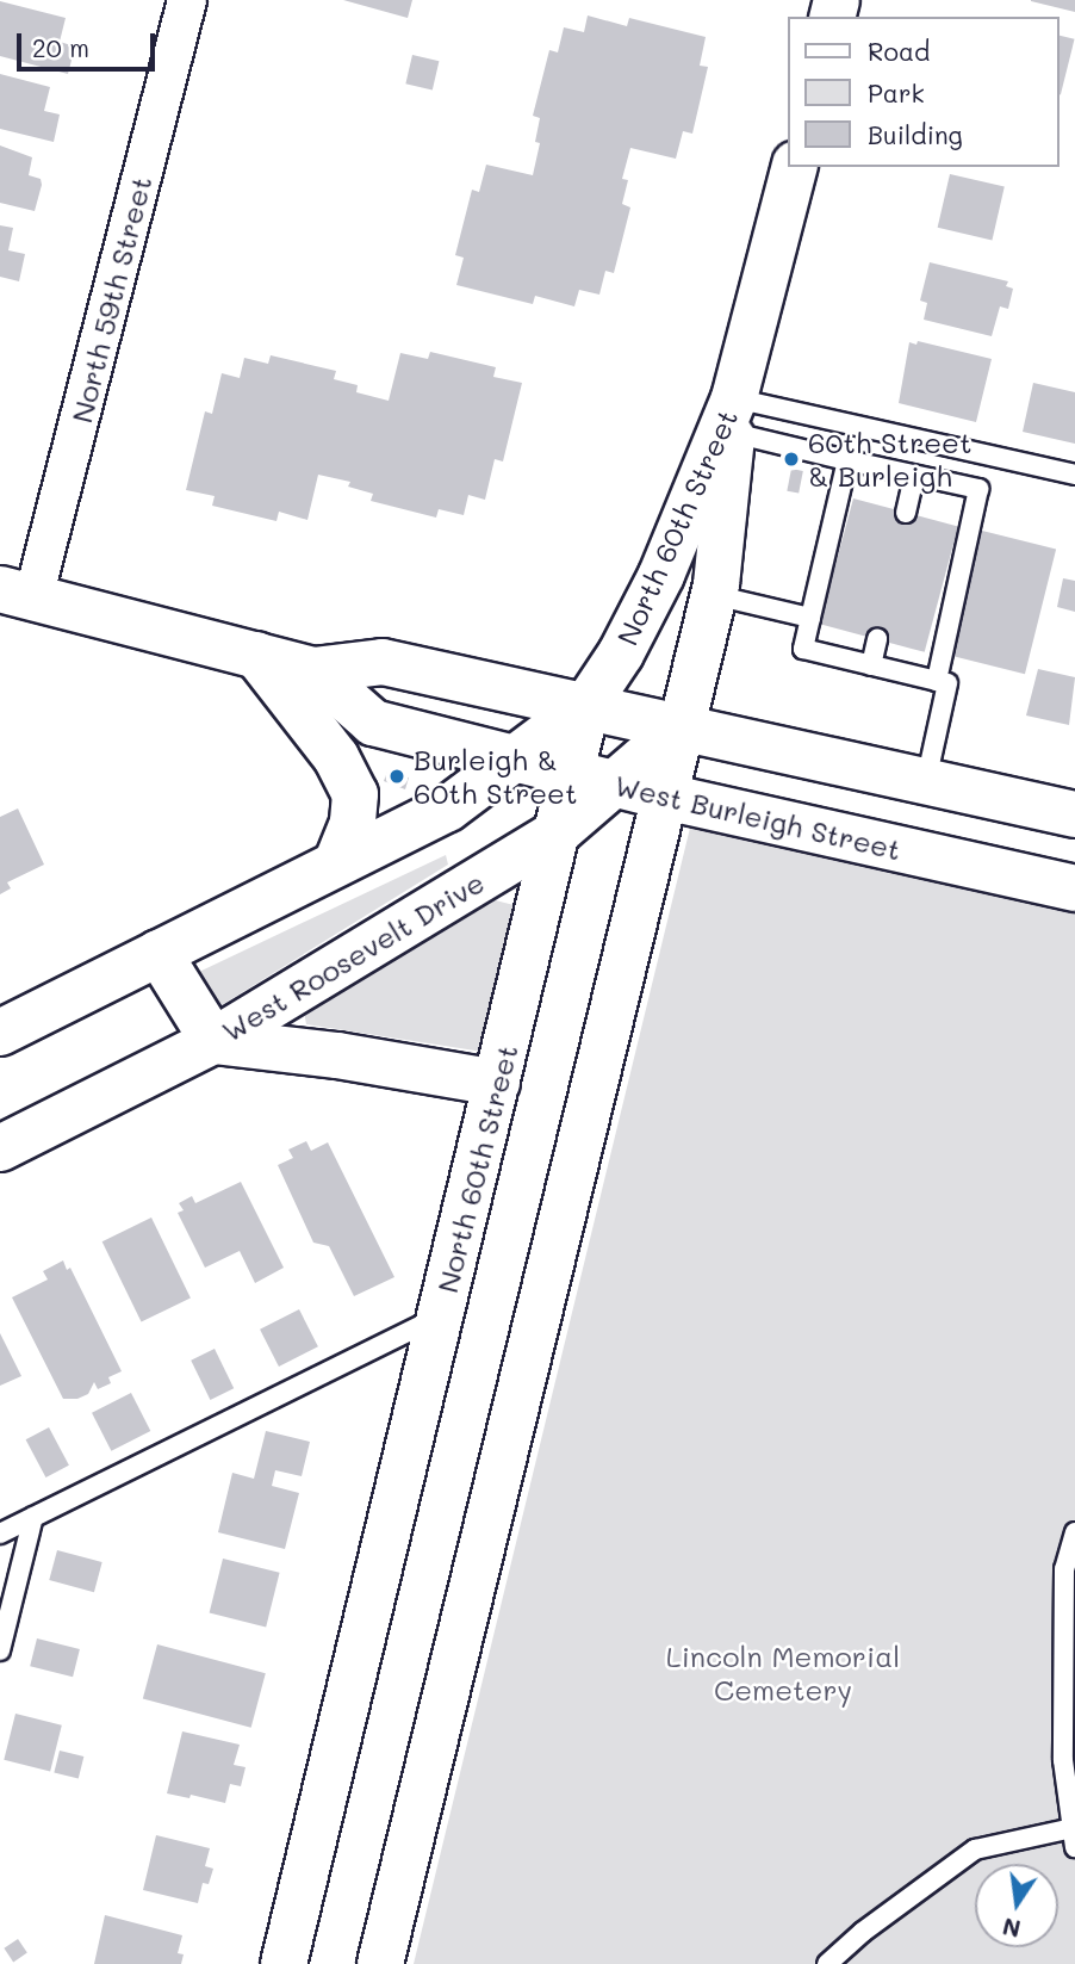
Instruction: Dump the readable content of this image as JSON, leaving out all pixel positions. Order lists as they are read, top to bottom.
{
  "streets": {
    "main road": ["North 60th Street", "West Burleigh Street", "West Roosevelt Drive"],
    "street": ["North 59th Street"]
  },
  "crossings": [
    ["North 59th Street", "West Burleigh Street"],
    ["North 60th Street", "West Burleigh Street"],
    ["North 60th Street", "West Roosevelt Drive"],
    ["West Burleigh Street", "West Roosevelt Drive"]
  ],
  "parks": ["Lincoln Memorial Cemetery"],
  "places": ["60th Street & Burleigh", "Burleigh & 60th Street"],
  "legend": ["Road", "Park", "Building"],
  "scale_bar": "20 m",
  "north": "bottom"
}
